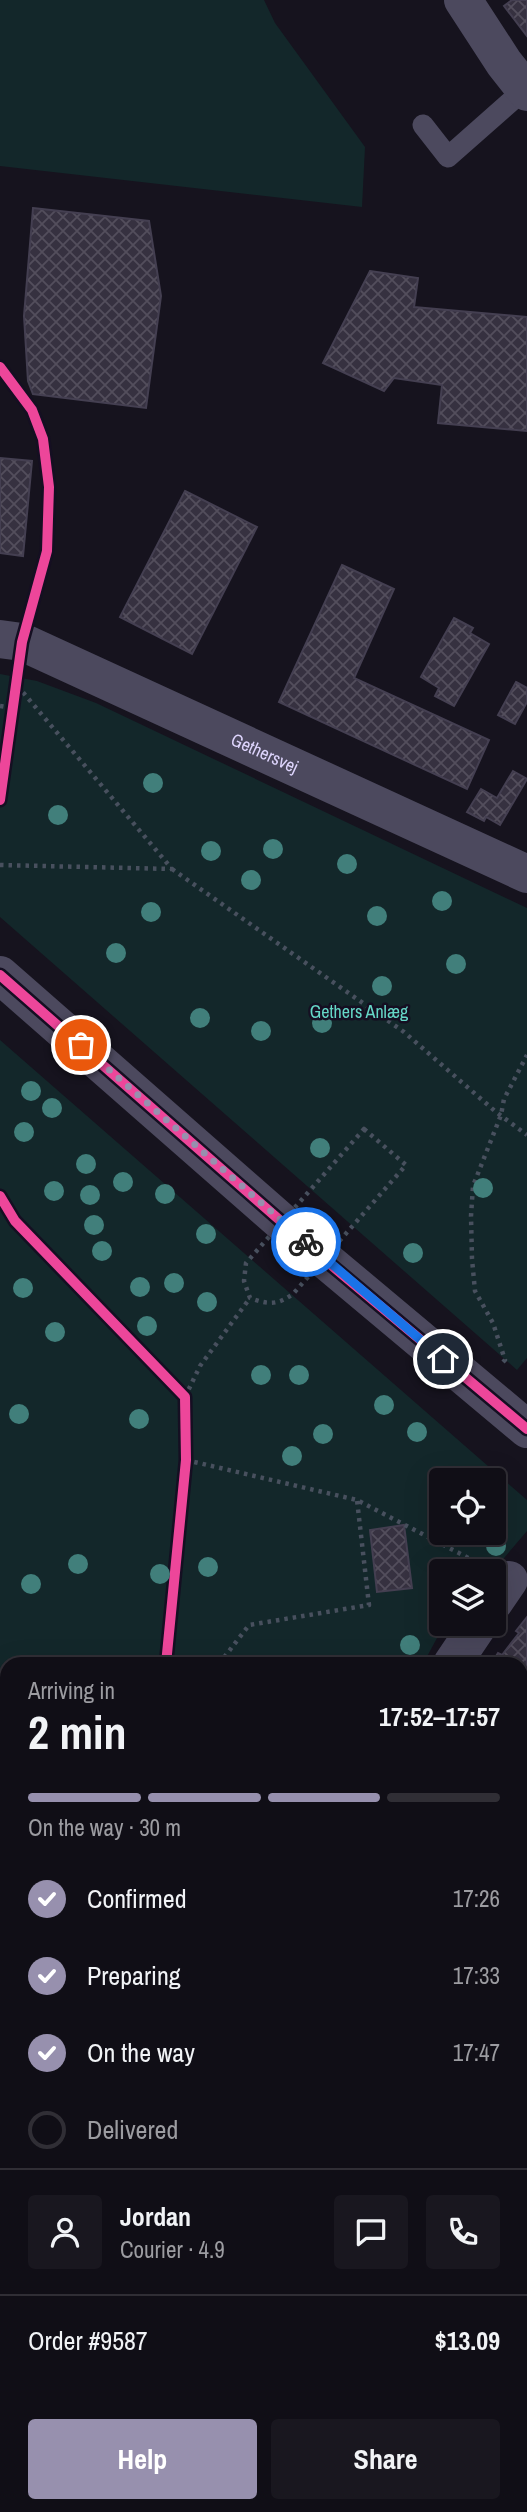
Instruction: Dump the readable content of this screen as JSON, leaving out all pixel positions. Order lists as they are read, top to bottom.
{
  "streets": {
    "street": ["Gethersvej"]
  },
  "parks": ["Gethers Anlæg"],
  "page": {
    "heading": ["2 min", "Arriving in", "17:52–17:57"],
    "panel": [
      "Jordan",
      "Courier · 4.9",
      "Order #9587",
      "$13.09"
    ],
    "bar": "On the way · 30 m",
    "list": [
      ["Confirmed", "17:26"],
      ["Preparing", "17:33"],
      ["On the way", "17:47"],
      "Delivered"
    ],
    "buttons": ["Help", "Share"]
  }
}
